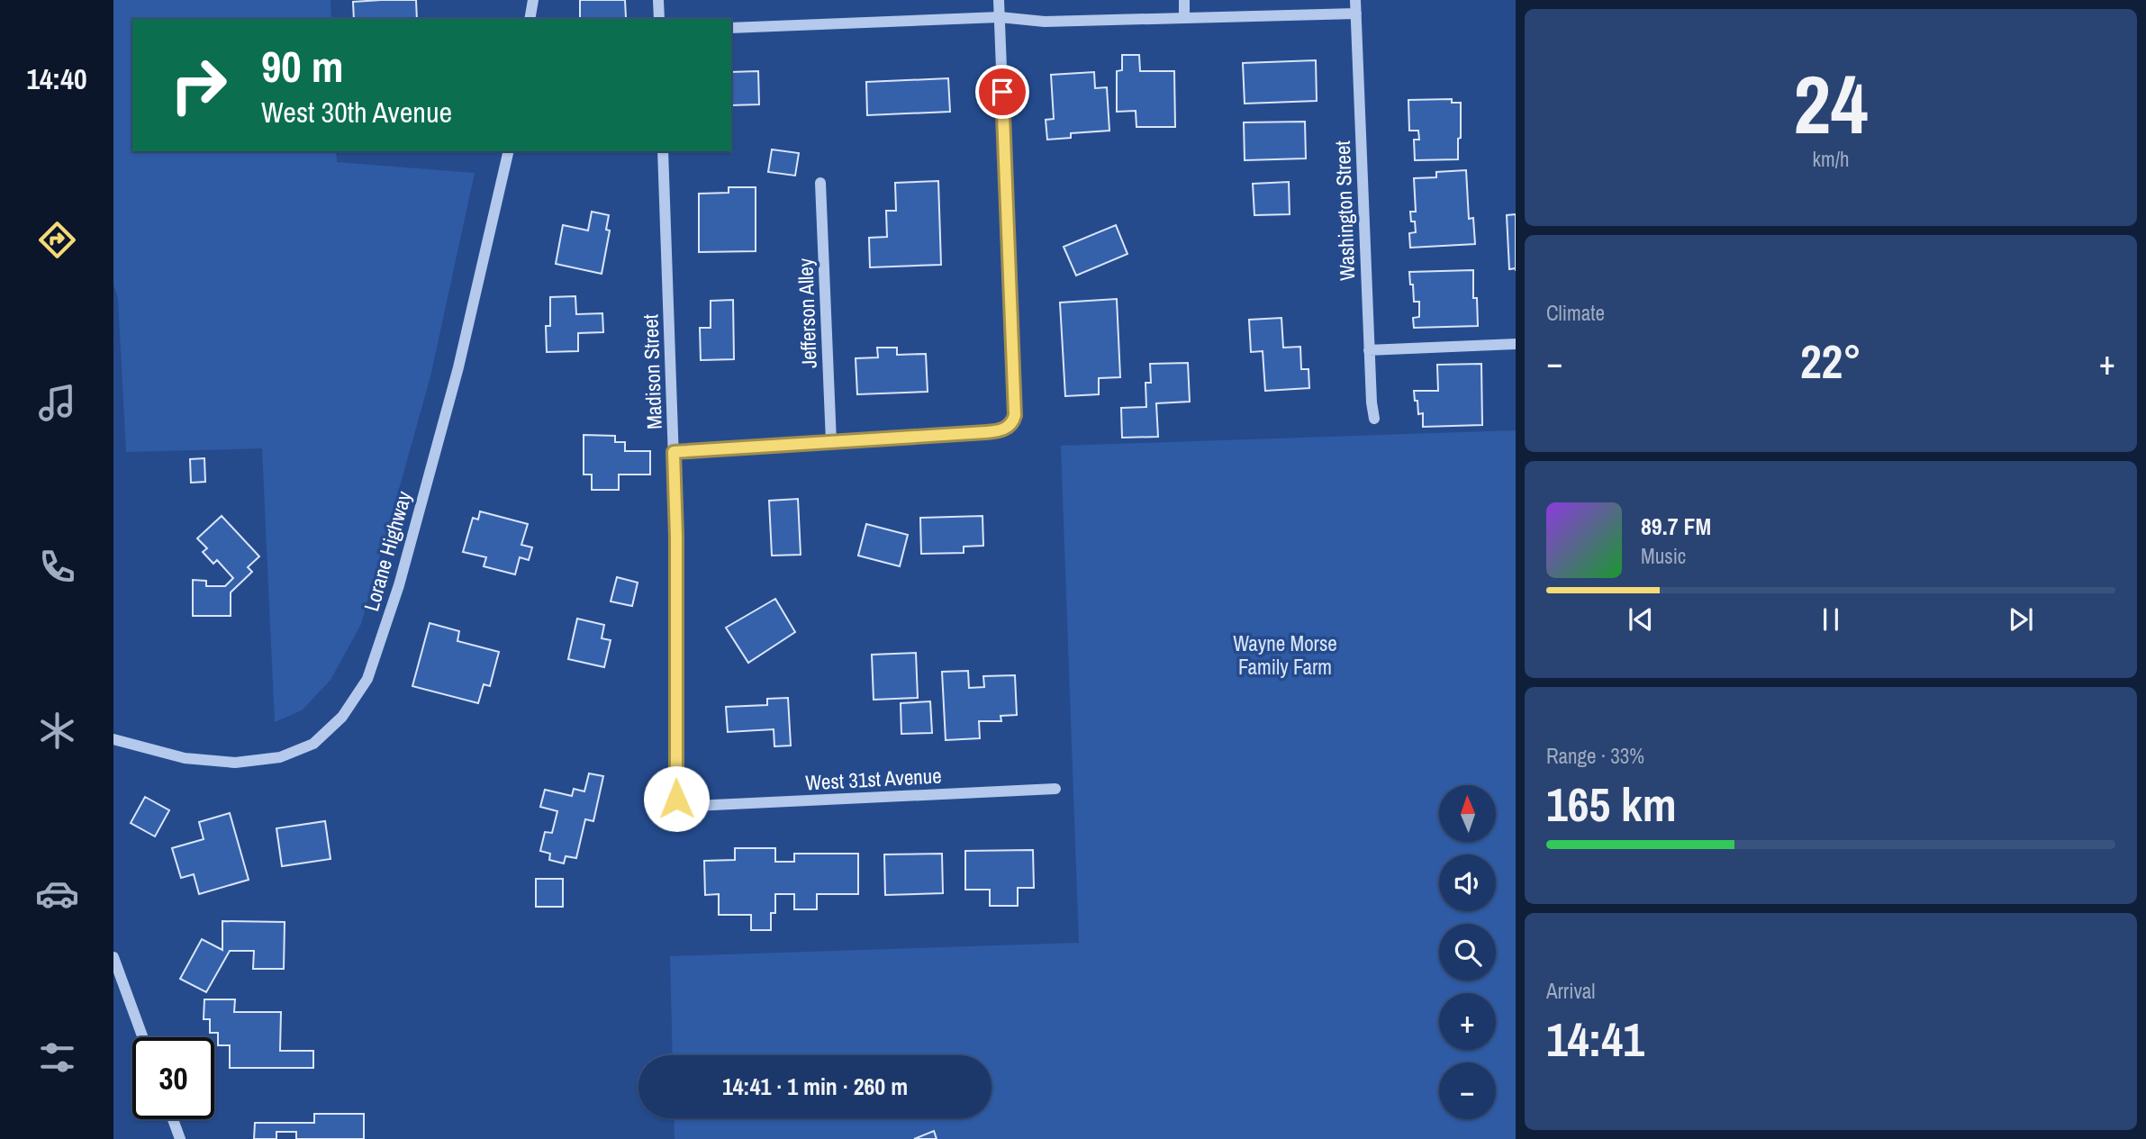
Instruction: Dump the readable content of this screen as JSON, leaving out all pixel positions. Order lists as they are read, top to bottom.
{
  "streets": {
    "street": [
      "Washington Street",
      "Jefferson Alley",
      "Madison Street",
      "Lorane Highway",
      "West 31st Avenue"
    ]
  },
  "crossings": [
    ["Madison Street", "West 31st Avenue"]
  ],
  "parks": ["Wayne Morse Family Farm"],
  "north": "top",
  "page": {
    "tabs": "14:40",
    "tile": [
      ["24", "km/h"],
      "Climate",
      ["Range · 33%", "165 km"],
      ["Arrival", "14:41"]
    ],
    "turn": ["90 m", "West 30th Avenue"],
    "heat": ["−", "22°", "+"],
    "song": ["89.7 FM", "Music"],
    "map_buttons": ["+", "−"],
    "limit": "30",
    "trip": "14:41 · 1 min · 260 m"
  }
}
